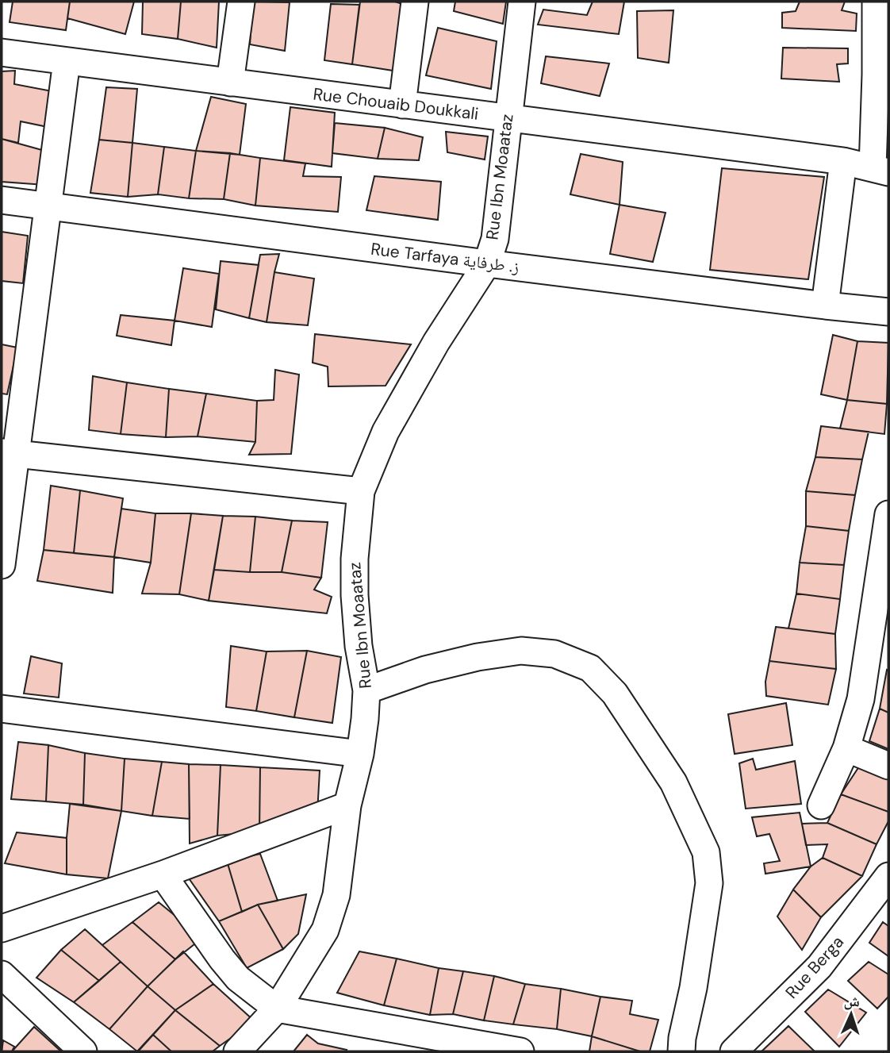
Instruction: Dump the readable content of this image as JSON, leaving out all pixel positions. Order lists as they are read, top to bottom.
{
  "streets": {
    "street": [
      "Rue Chouaib Doukkali",
      "Rue Ibn Moaataz",
      "Rue Tarfaya ز. طرفاية",
      "Rue Berga"
    ]
  },
  "crossings": [
    ["Rue Chouaib Doukkali", "Rue Ibn Moaataz"],
    ["Rue Ibn Moaataz", "Rue Tarfaya ز. طرفاية"]
  ],
  "north": "top"
}
